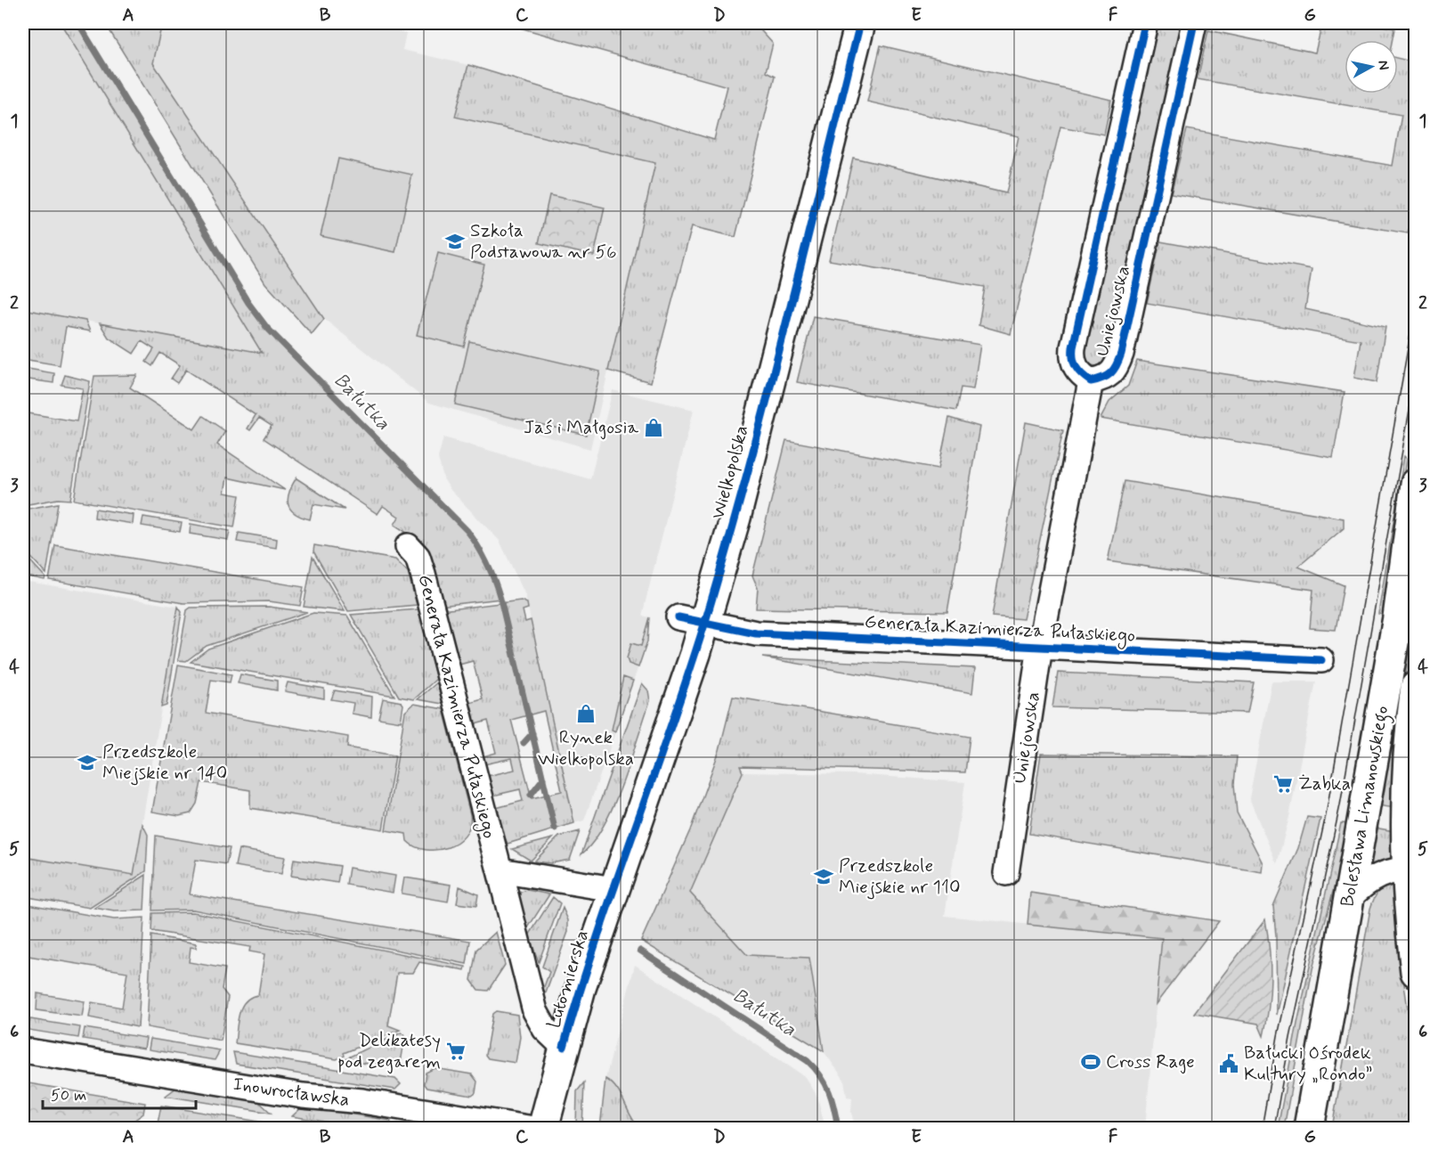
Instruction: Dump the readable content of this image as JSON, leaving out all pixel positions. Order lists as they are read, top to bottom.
{
  "streets": {
    "street": [
      "Uniejowska",
      "Wielkopolska",
      "Generała Kazimierza Pułaskiego",
      "Bolesława Limanowskiego",
      "Lutomierska",
      "Inowrocławska"
    ]
  },
  "crossings": [
    ["Uniejowska", "Generała Kazimierza Pułaskiego"],
    ["Wielkopolska", "Generała Kazimierza Pułaskiego"],
    ["Wielkopolska", "Lutomierska"],
    ["Generała Kazimierza Pułaskiego", "Lutomierska"]
  ],
  "water": ["Bałutka"],
  "places": {
    "school or university": ["Szkoła Podstawowa nr 56", "Przedszkole Miejskie nr 140", "Przedszkole Miejskie nr 110"],
    "shop": ["Jaś i Małgosia", "Rynek Wielkopolska"],
    "supermarket": ["Żabka", "Delikatesy pod zegarem"],
    "sports": ["Cross Rage"],
    "public building": ["Bałucki Ośrodek Kultury „Rondo”"]
  },
  "scale_bar": "50 m",
  "north": "right",
  "grid": {
    "columns": [
      "A",
      "B",
      "C",
      "D",
      "E",
      "F",
      "G"
    ],
    "rows": [
      "1",
      "2",
      "3",
      "4",
      "5",
      "6"
    ]
  }
}
